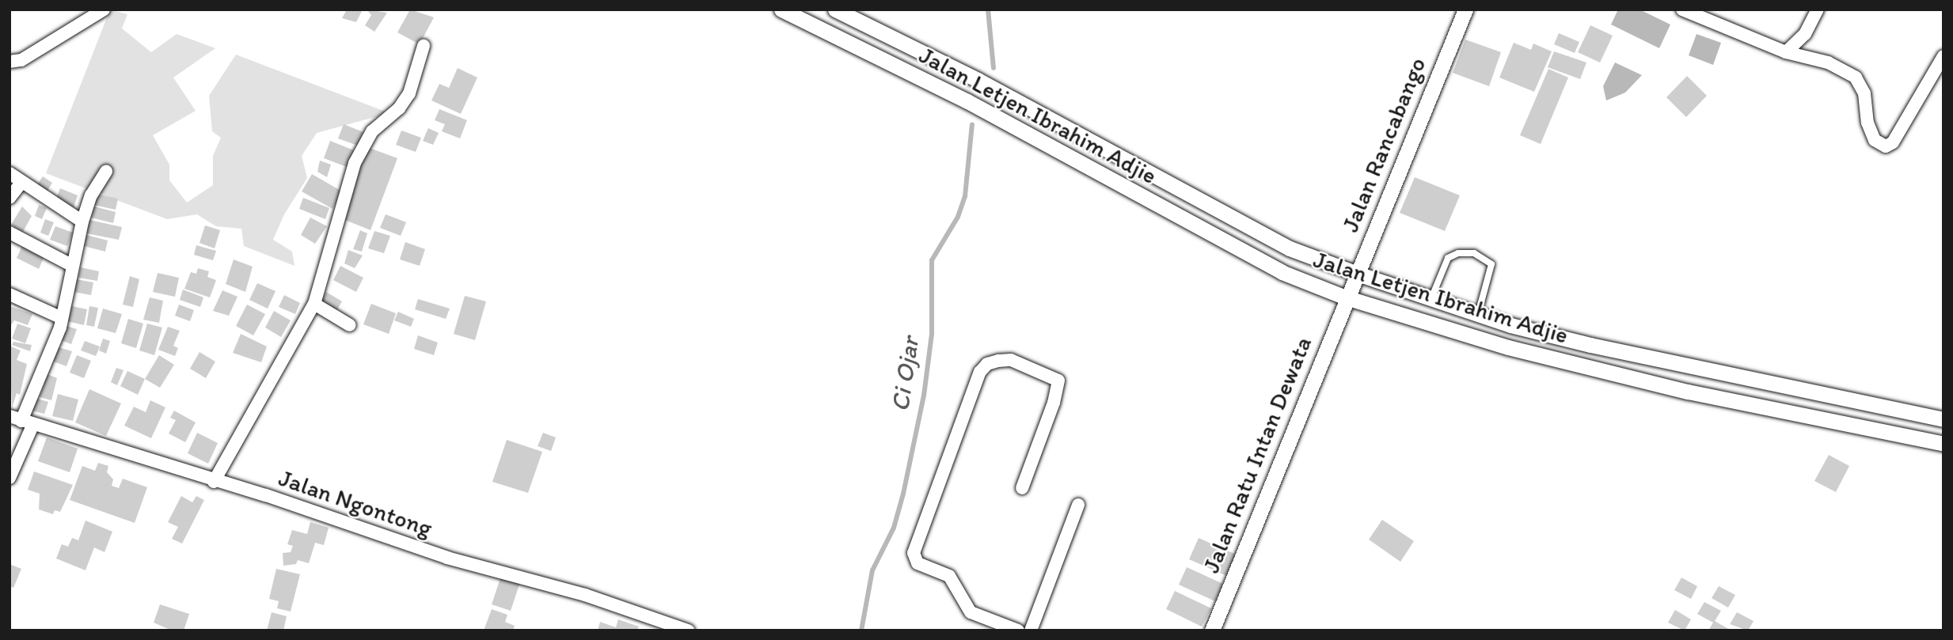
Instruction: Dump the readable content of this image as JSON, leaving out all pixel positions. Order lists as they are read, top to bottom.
{
  "streets": {
    "street": [
      "Jalan Letjen Ibrahim Adjie",
      "Jalan Rancabango",
      "Jalan Ratu Intan Dewata",
      "Jalan Ngontong"
    ]
  },
  "crossings": [
    ["Jalan Letjen Ibrahim Adjie", "Jalan Rancabango"],
    ["Jalan Letjen Ibrahim Adjie", "Jalan Ratu Intan Dewata"],
    ["Jalan Rancabango", "Jalan Ratu Intan Dewata"]
  ],
  "water": ["Ci Ojar"]
}
